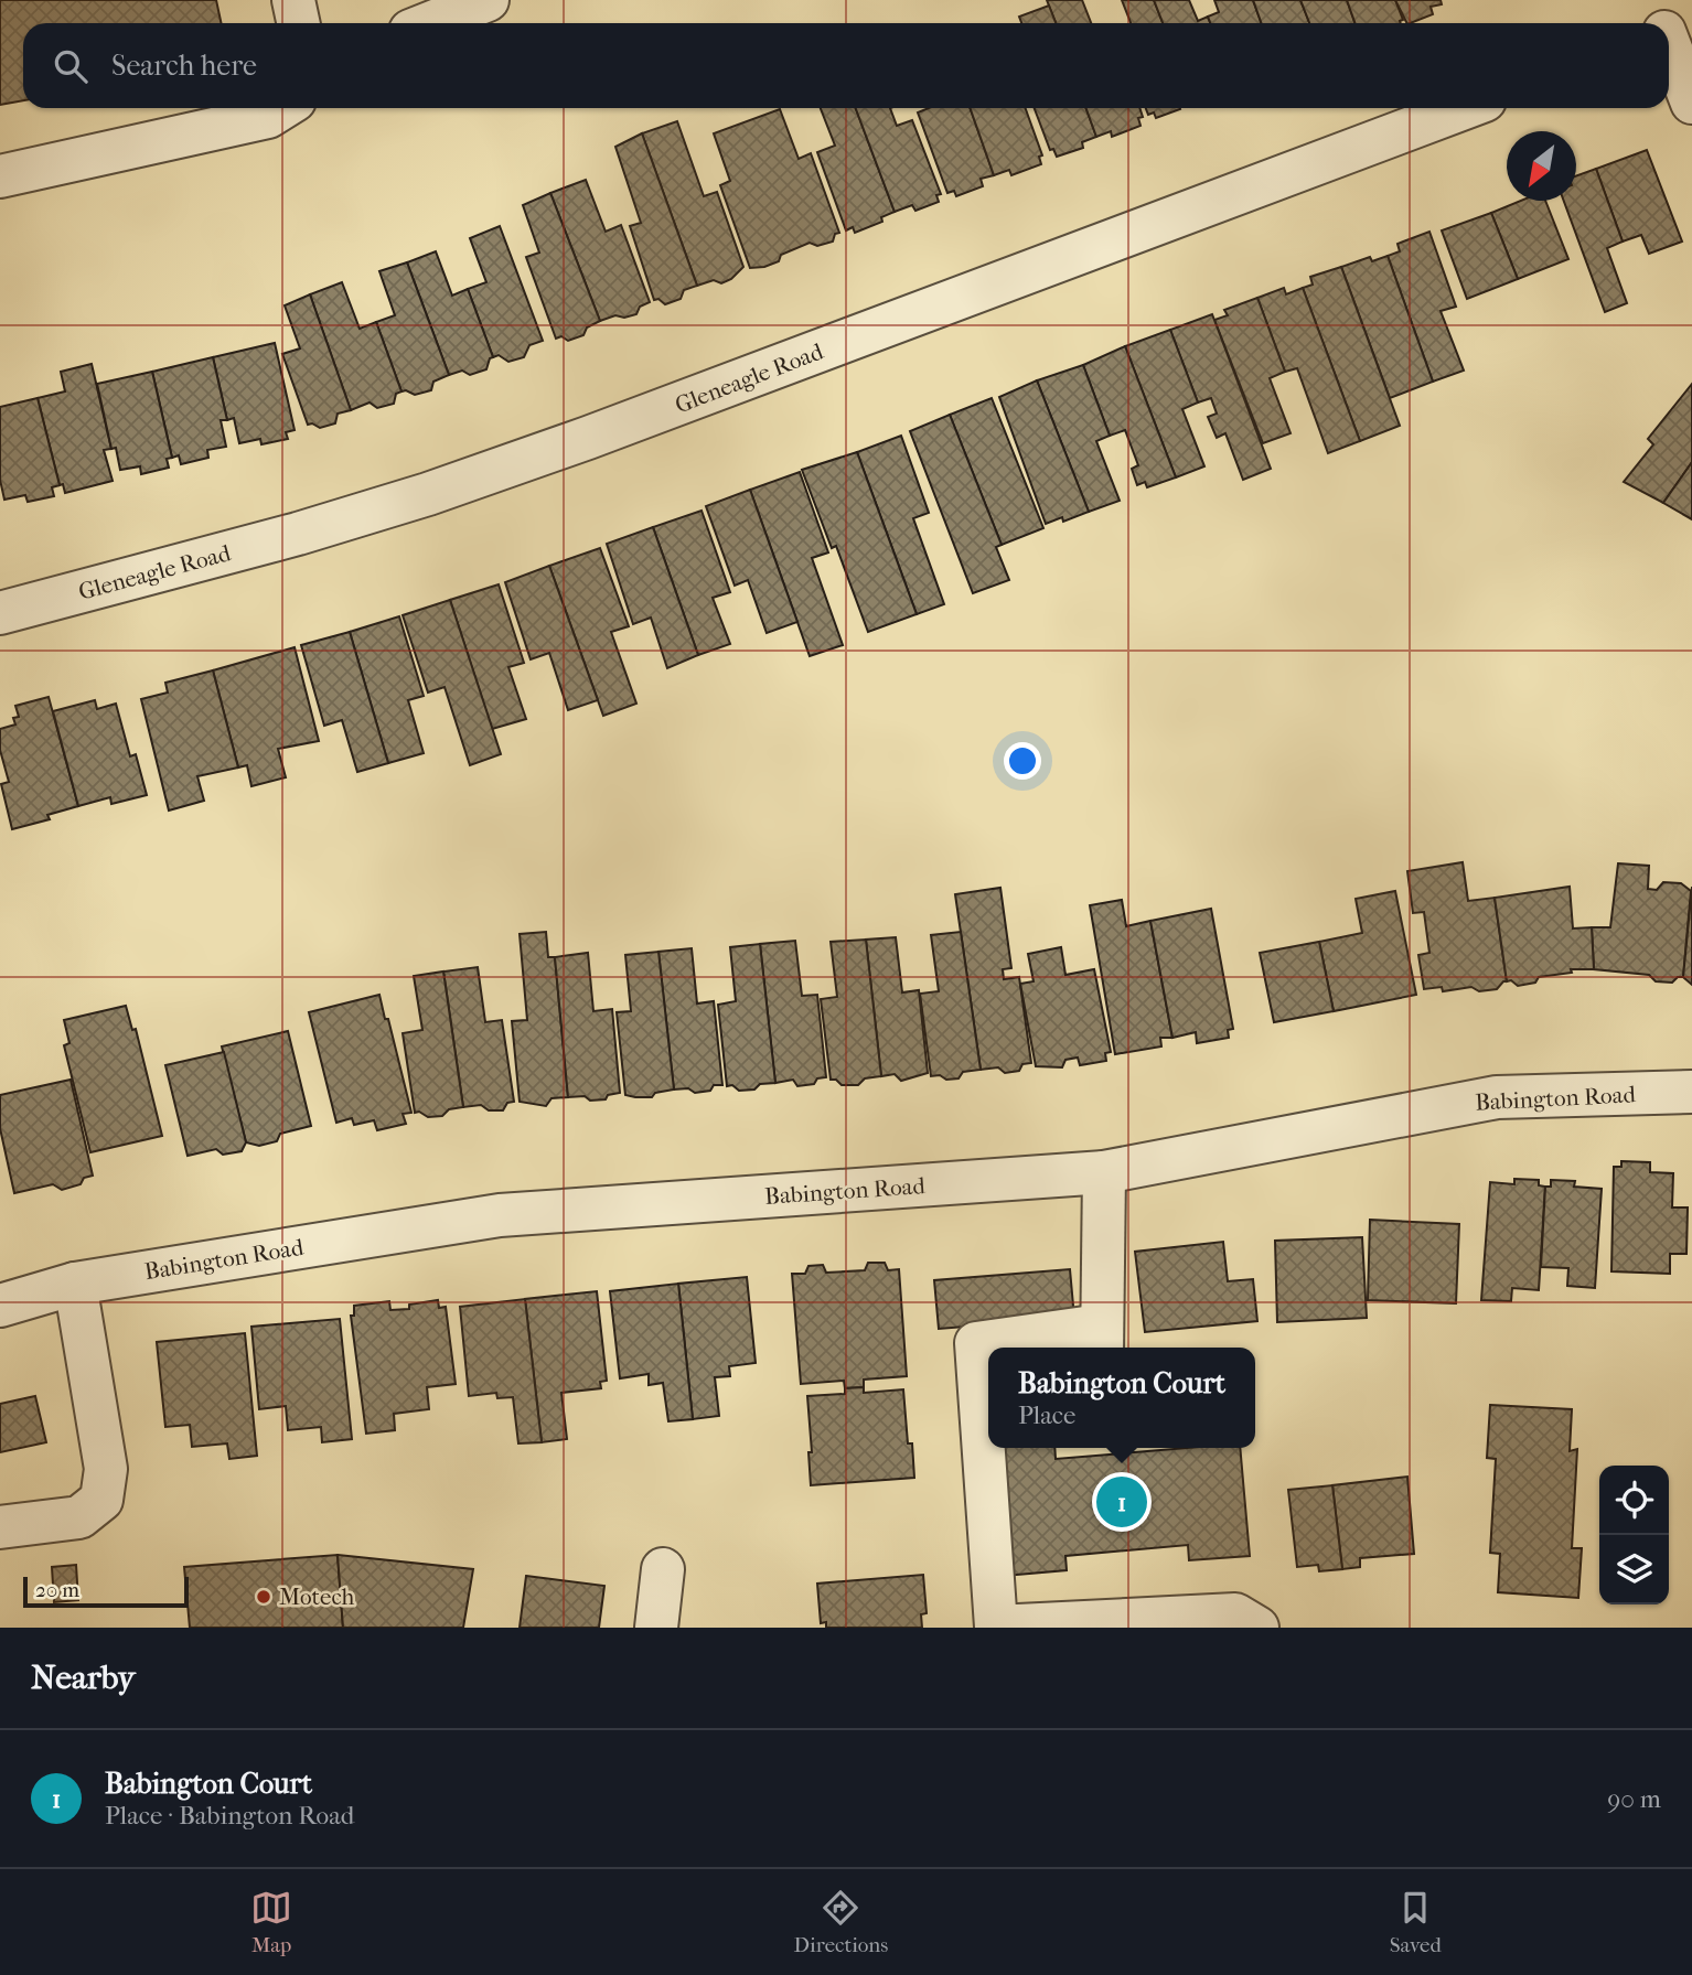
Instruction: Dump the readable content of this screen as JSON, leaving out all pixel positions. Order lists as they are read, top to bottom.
{
  "streets": {
    "street": ["Gleneagle Road", "Babington Road"]
  },
  "places": ["Motech"],
  "scale_bar": "20 m",
  "north": "bottom left",
  "page": {
    "search": "Search here",
    "popup": ["Babington Court", "Place"],
    "pins": "1",
    "scale": "20 m",
    "heading": "Nearby",
    "list": [
      {
        "mark": "1",
        "name": "Babington Court",
        "note": "Place · Babington Road",
        "value": "90 m"
      }
    ],
    "nav": ["Map", "Directions", "Saved"]
  }
}
